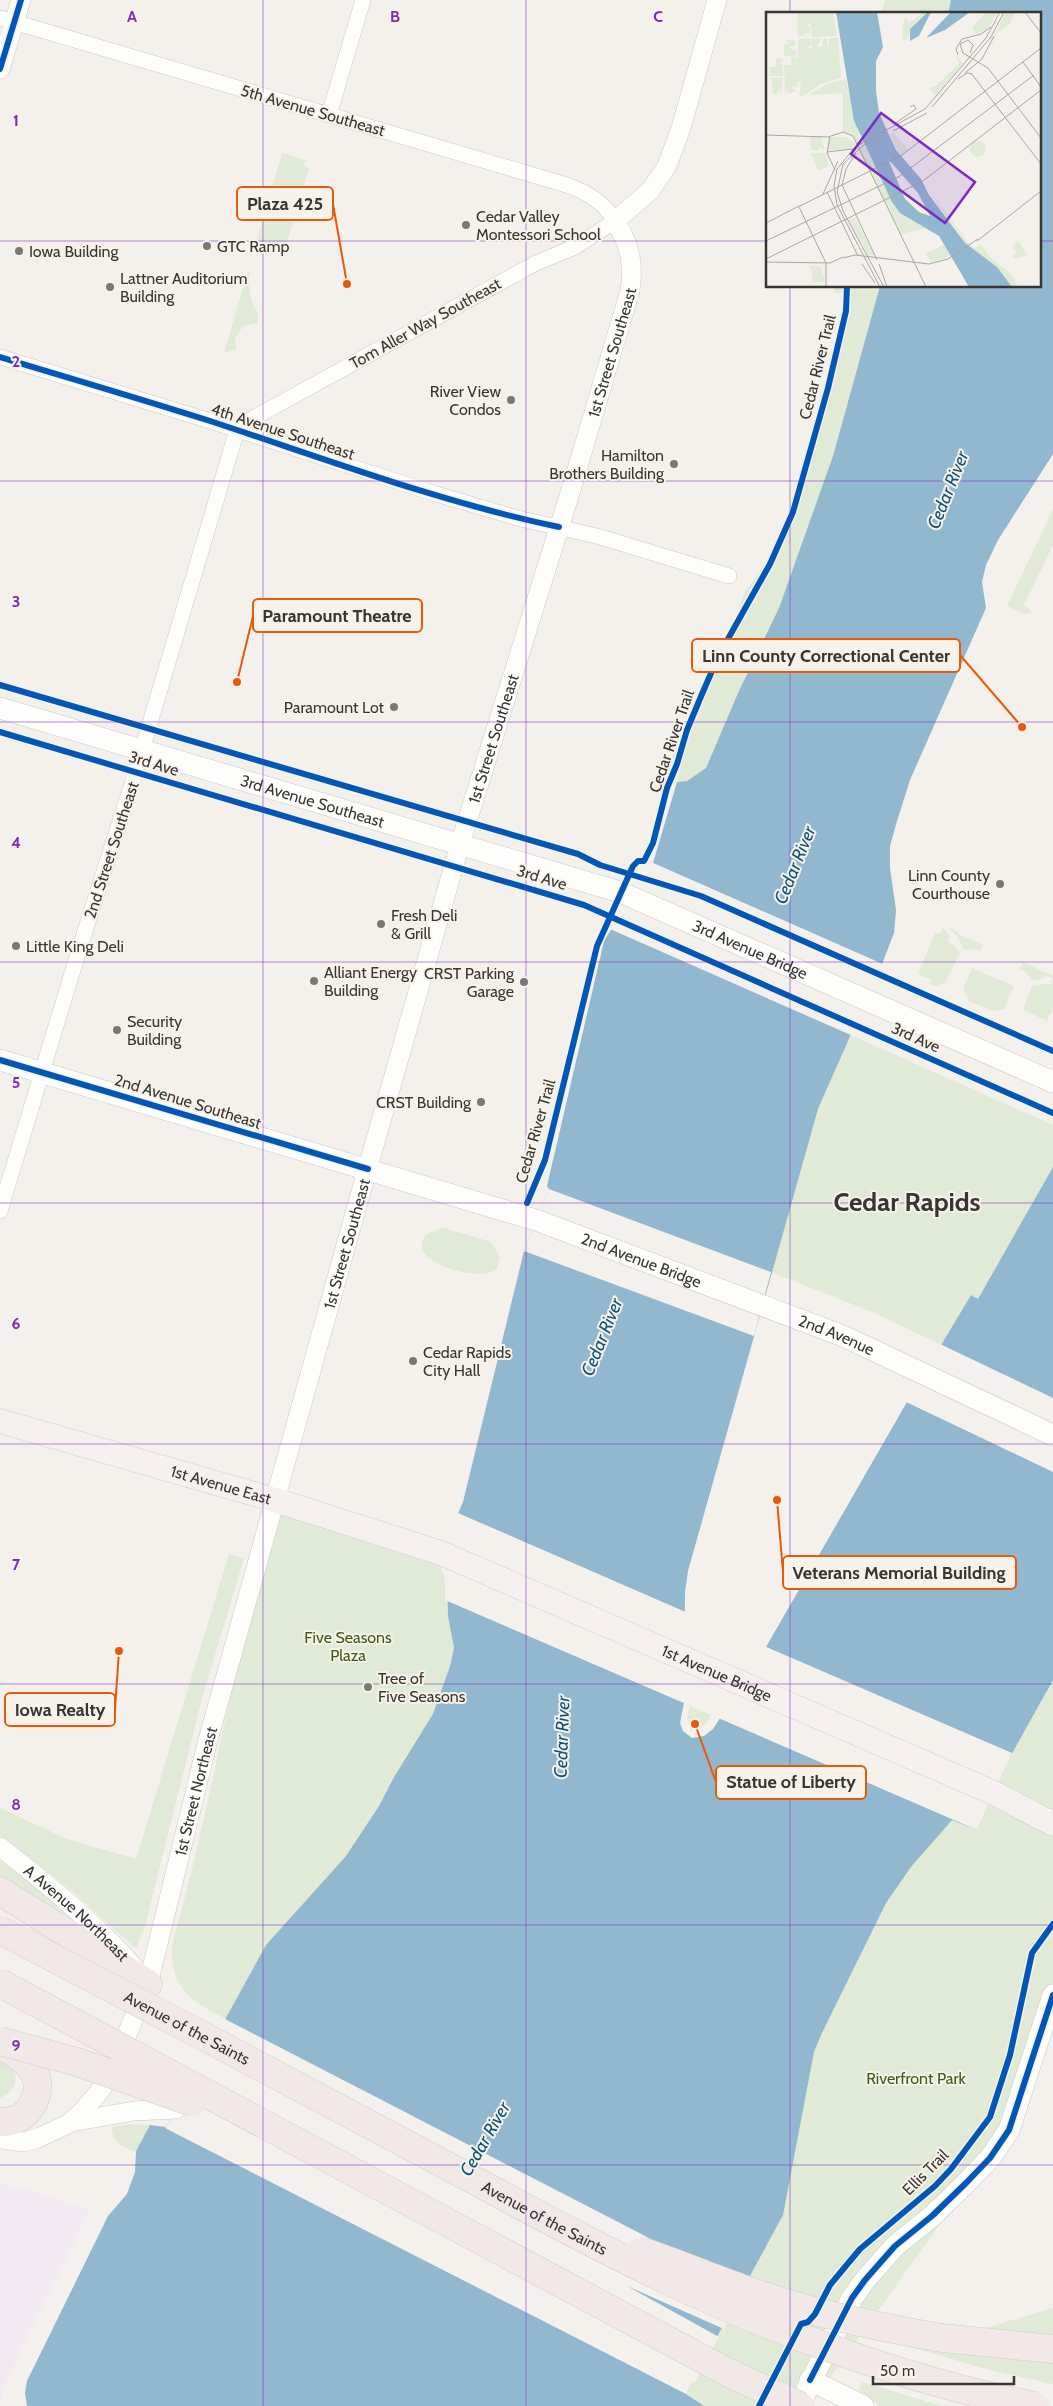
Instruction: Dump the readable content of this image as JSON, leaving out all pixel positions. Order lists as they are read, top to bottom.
{
  "streets": {
    "highway": ["Avenue of the Saints"],
    "main road": [
      "3rd Avenue Southeast",
      "3rd Avenue Bridge",
      "2nd Avenue Southeast",
      "2nd Avenue Bridge",
      "2nd Avenue",
      "1st Avenue East",
      "1st Avenue Bridge"
    ],
    "street": [
      "5th Avenue Southeast",
      "Tom Aller Way Southeast",
      "1st Street Southeast",
      "4th Avenue Southeast",
      "2nd Street Southeast",
      "1st Street Northeast",
      "A Avenue Northeast"
    ],
    "cycle path": ["Cedar River Trail", "3rd Ave", "Ellis Trail"]
  },
  "crossings": [
    ["5th Avenue Southeast", "Tom Aller Way Southeast"],
    ["5th Avenue Southeast", "1st Street Southeast"],
    ["Tom Aller Way Southeast", "1st Street Southeast"],
    ["Tom Aller Way Southeast", "4th Avenue Southeast"],
    ["Tom Aller Way Southeast", "2nd Street Southeast"],
    ["1st Street Southeast", "4th Avenue Southeast"],
    ["1st Street Southeast", "3rd Avenue Southeast"],
    ["1st Street Southeast", "2nd Avenue Southeast"],
    ["1st Street Southeast", "1st Avenue East"],
    ["1st Street Southeast", "1st Street Northeast"],
    ["4th Avenue Southeast", "2nd Street Southeast"],
    ["3rd Avenue Southeast", "2nd Street Southeast"],
    ["3rd Avenue Southeast", "3rd Avenue Bridge"],
    ["2nd Street Southeast", "2nd Avenue Southeast"],
    ["2nd Avenue Southeast", "2nd Avenue Bridge"],
    ["2nd Avenue Bridge", "2nd Avenue"],
    ["1st Avenue East", "1st Avenue Bridge"],
    ["1st Avenue East", "1st Street Northeast"],
    ["1st Street Northeast", "A Avenue Northeast"]
  ],
  "districts": ["Cedar Rapids"],
  "water": ["Cedar River"],
  "parks": ["Five Seasons Plaza", "Riverfront Park"],
  "places": [
    "Cedar Valley Montessori School",
    "GTC Ramp",
    "Iowa Building",
    "Plaza 425",
    "Lattner Auditorium Building",
    "River View Condos",
    "Hamilton Brothers Building",
    "Paramount Theatre",
    "Paramount Lot",
    "Linn County Correctional Center",
    "Linn County Courthouse",
    "Fresh Deli & Grill",
    "Little King Deli",
    "Alliant Energy Building",
    "CRST Parking Garage",
    "Security Building",
    "CRST Building",
    "Cedar Rapids City Hall",
    "Veterans Memorial Building",
    "Iowa Realty",
    "Tree of Five Seasons",
    "Statue of Liberty"
  ],
  "scale_bar": "50 m",
  "grid": {
    "columns": ["A", "B", "C"],
    "rows": [
      "1",
      "2",
      "3",
      "4",
      "5",
      "6",
      "7",
      "8",
      "9"
    ]
  }
}
